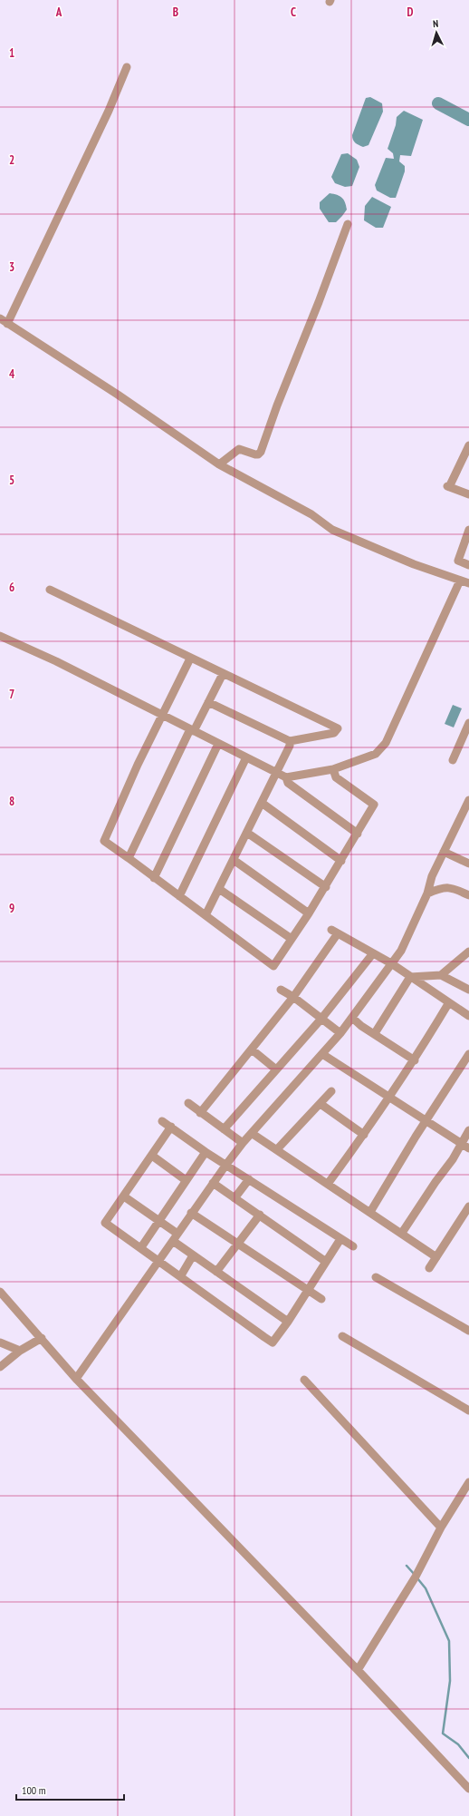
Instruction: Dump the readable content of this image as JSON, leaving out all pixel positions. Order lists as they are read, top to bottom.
{
  "scale_bar": "100 m",
  "north": "top",
  "grid": {
    "columns": [
      "A",
      "B",
      "C",
      "D"
    ],
    "rows": [
      "1",
      "2",
      "3",
      "4",
      "5",
      "6",
      "7",
      "8",
      "9"
    ]
  }
}
